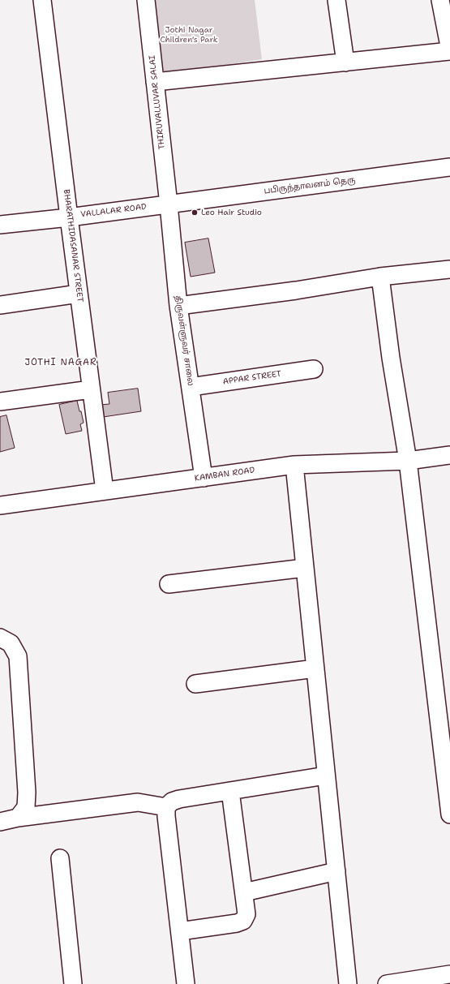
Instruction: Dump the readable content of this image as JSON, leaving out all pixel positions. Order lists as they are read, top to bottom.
{
  "streets": {
    "street": [
      "THIRUVALLUVAR SALAI",
      "பபிருந்தாவனம் தெரு",
      "VALLALAR ROAD",
      "BHARATHIDASANAR STREET",
      "திருவள்ளுவர் சாலை",
      "APPAR STREET",
      "KAMBAN ROAD"
    ]
  },
  "crossings": [
    ["THIRUVALLUVAR SALAI", "பபிருந்தாவனம் தெரு"],
    ["THIRUVALLUVAR SALAI", "VALLALAR ROAD"],
    ["THIRUVALLUVAR SALAI", "திருவள்ளுவர் சாலை"],
    ["பபிருந்தாவனம் தெரு", "VALLALAR ROAD"],
    ["பபிருந்தாவனம் தெரு", "திருவள்ளுவர் சாலை"],
    ["VALLALAR ROAD", "BHARATHIDASANAR STREET"],
    ["VALLALAR ROAD", "திருவள்ளுவர் சாலை"],
    ["BHARATHIDASANAR STREET", "KAMBAN ROAD"],
    ["திருவள்ளுவர் சாலை", "APPAR STREET"],
    ["திருவள்ளுவர் சாலை", "KAMBAN ROAD"]
  ],
  "districts": ["JOTHI NAGAR"],
  "parks": ["Jothi Nagar Children's Park"],
  "places": ["Leo Hair Studio"]
}
